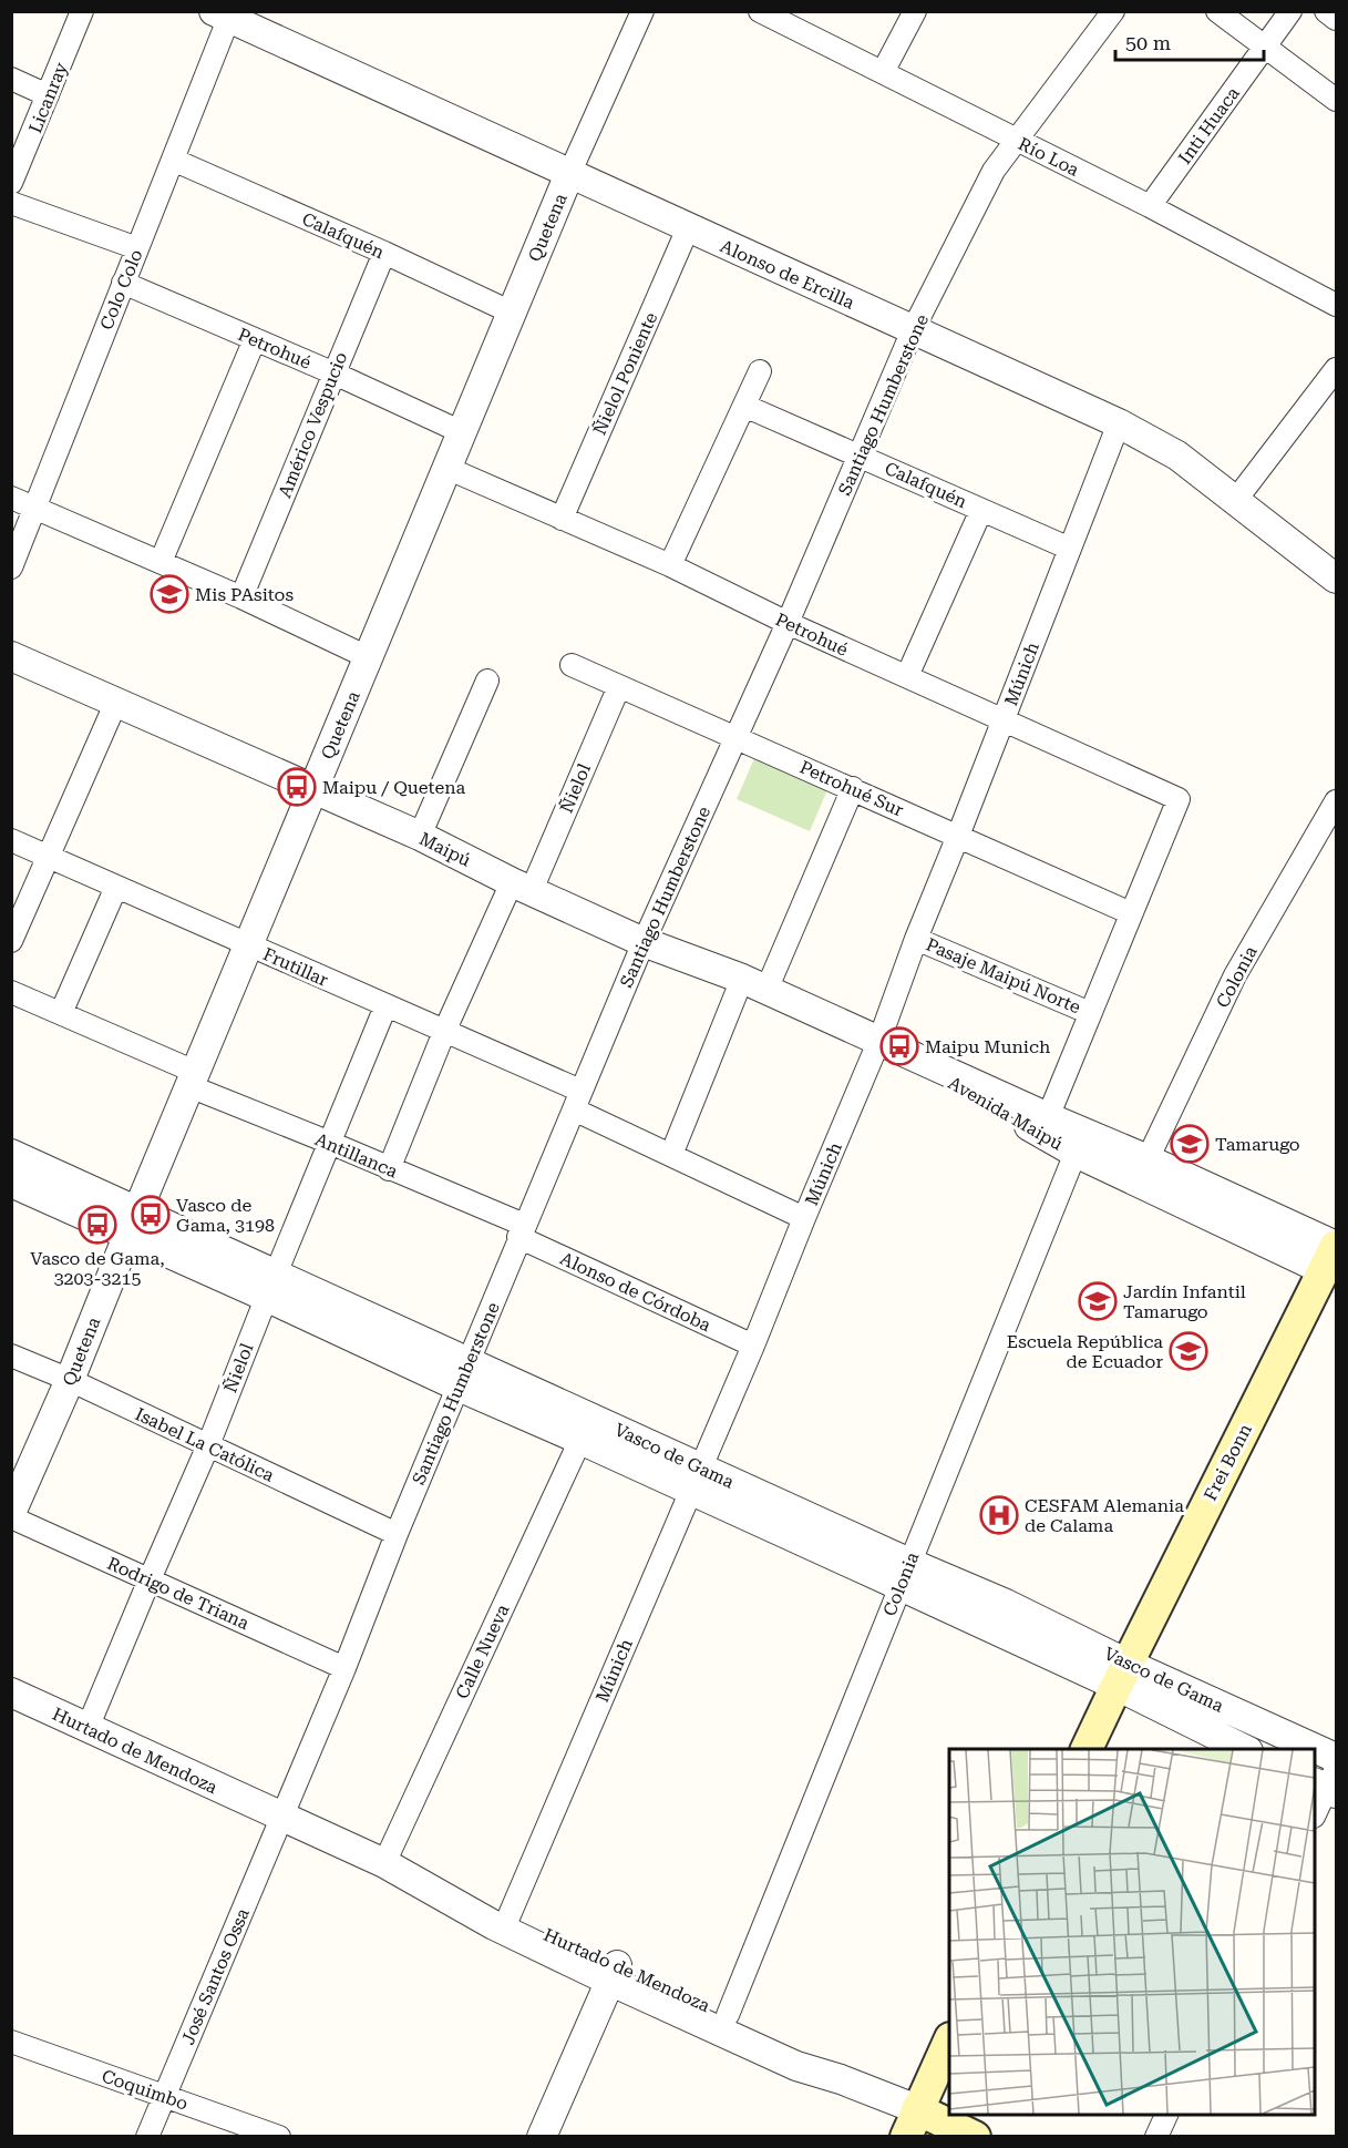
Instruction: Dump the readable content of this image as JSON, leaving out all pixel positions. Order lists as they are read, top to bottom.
{
  "streets": {
    "main road": ["Frei Bonn", "Hurtado de Mendoza"],
    "street": [
      "Licanray",
      "Inti Huaca",
      "Río Loa",
      "Quetena",
      "Calafquén",
      "Alonso de Ercilla",
      "Colo Colo",
      "Petrohué",
      "Ñielol Poniente",
      "Santiago Humberstone",
      "Américo Vespucio",
      "Múnich",
      "Ñielol",
      "Petrohué Sur",
      "Maipú",
      "Frutillar",
      "Pasaje Maipú Norte",
      "Colonia",
      "Avenida Maipú",
      "Antillanca",
      "Alonso de Córdoba",
      "Isabel La Católica",
      "Vasco de Gama",
      "Rodrigo de Triana",
      "Calle Nueva",
      "José Santos Ossa",
      "Coquimbo"
    ]
  },
  "crossings": [
    ["Inti Huaca", "Río Loa"],
    ["Río Loa", "Santiago Humberstone"],
    ["Quetena", "Calafquén"],
    ["Quetena", "Alonso de Ercilla"],
    ["Quetena", "Petrohué"],
    ["Quetena", "Maipú"],
    ["Quetena", "Frutillar"],
    ["Quetena", "Antillanca"],
    ["Quetena", "Isabel La Católica"],
    ["Quetena", "Vasco de Gama"],
    ["Quetena", "Rodrigo de Triana"],
    ["Calafquén", "Colo Colo"],
    ["Calafquén", "Santiago Humberstone"],
    ["Calafquén", "Américo Vespucio"],
    ["Calafquén", "Múnich"],
    ["Alonso de Ercilla", "Colo Colo"],
    ["Alonso de Ercilla", "Ñielol Poniente"],
    ["Alonso de Ercilla", "Santiago Humberstone"],
    ["Alonso de Ercilla", "Múnich"],
    ["Colo Colo", "Petrohué"],
    ["Petrohué", "Ñielol Poniente"],
    ["Petrohué", "Santiago Humberstone"],
    ["Petrohué", "Américo Vespucio"],
    ["Petrohué", "Múnich"],
    ["Petrohué", "Petrohué Sur"],
    ["Santiago Humberstone", "Petrohué Sur"],
    ["Santiago Humberstone", "Maipú"],
    ["Santiago Humberstone", "Frutillar"],
    ["Santiago Humberstone", "Antillanca"],
    ["Santiago Humberstone", "Alonso de Córdoba"],
    ["Santiago Humberstone", "Isabel La Católica"],
    ["Santiago Humberstone", "Vasco de Gama"],
    ["Santiago Humberstone", "Rodrigo de Triana"],
    ["Santiago Humberstone", "Hurtado de Mendoza"],
    ["Santiago Humberstone", "José Santos Ossa"],
    ["Múnich", "Petrohué Sur"],
    ["Múnich", "Maipú"],
    ["Múnich", "Frutillar"],
    ["Múnich", "Pasaje Maipú Norte"],
    ["Múnich", "Avenida Maipú"],
    ["Múnich", "Alonso de Córdoba"],
    ["Múnich", "Vasco de Gama"],
    ["Múnich", "Hurtado de Mendoza"],
    ["Ñielol", "Petrohué Sur"],
    ["Ñielol", "Maipú"],
    ["Ñielol", "Frutillar"],
    ["Ñielol", "Antillanca"],
    ["Ñielol", "Isabel La Católica"],
    ["Ñielol", "Vasco de Gama"],
    ["Ñielol", "Rodrigo de Triana"],
    ["Ñielol", "Hurtado de Mendoza"],
    ["Maipú", "Avenida Maipú"],
    ["Colonia", "Avenida Maipú"],
    ["Colonia", "Vasco de Gama"],
    ["Colonia", "Hurtado de Mendoza"],
    ["Avenida Maipú", "Frei Bonn"],
    ["Antillanca", "Alonso de Córdoba"],
    ["Vasco de Gama", "Frei Bonn"],
    ["Vasco de Gama", "Calle Nueva"],
    ["Calle Nueva", "Hurtado de Mendoza"],
    ["Hurtado de Mendoza", "José Santos Ossa"],
    ["José Santos Ossa", "Coquimbo"]
  ],
  "places": {
    "school or university": [
      "Mis PAsitos",
      "Tamarugo",
      "Jardín Infantil Tamarugo",
      "Escuela República de Ecuador"
    ],
    "bus stop": [
      "Maipu / Quetena",
      "Maipu Munich",
      "Vasco de Gama, 3198",
      "Vasco de Gama, 3203-3215"
    ],
    "hospital": ["CESFAM Alemania de Calama"]
  },
  "scale_bar": "50 m"
}
